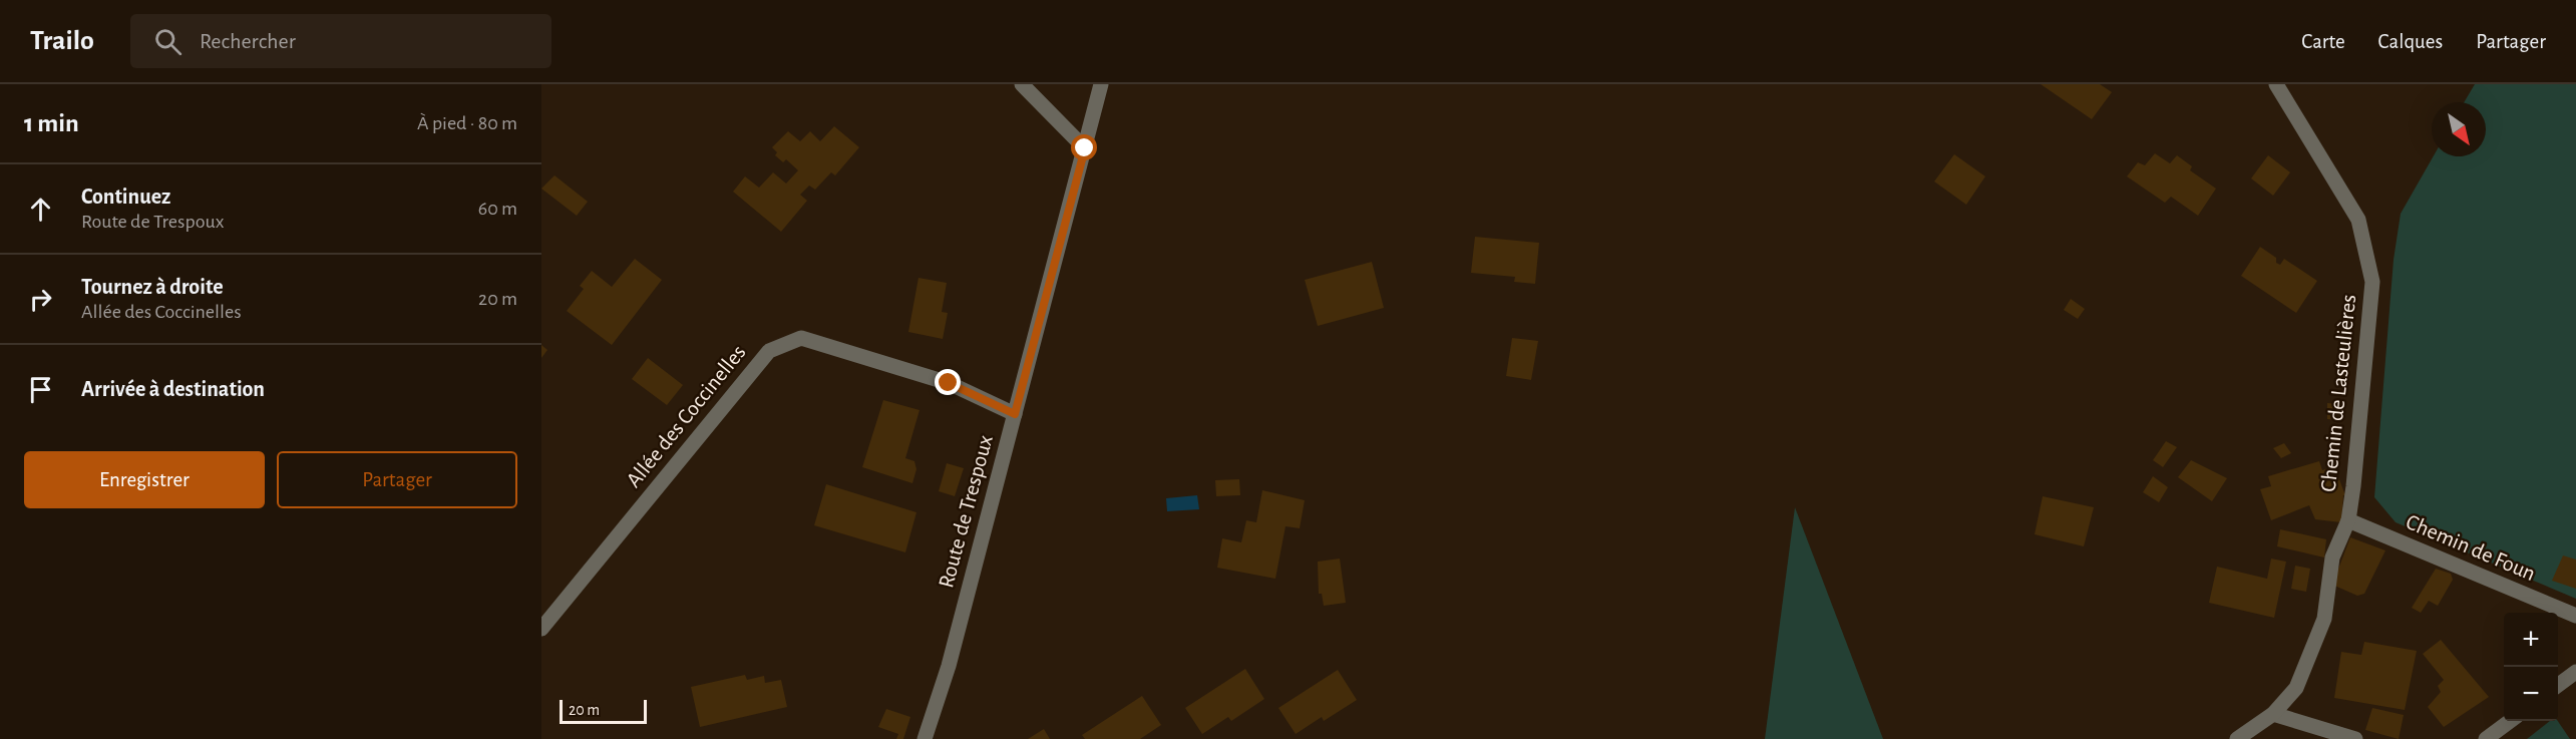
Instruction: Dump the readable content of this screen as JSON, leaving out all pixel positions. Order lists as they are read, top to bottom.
{
  "streets": {
    "street": [
      "Chemin de Lasteulières",
      "Allée des Coccinelles",
      "Route de Trespoux",
      "Chemin de Foun"
    ]
  },
  "crossings": [
    ["Chemin de Lasteulières", "Chemin de Foun"],
    ["Allée des Coccinelles", "Route de Trespoux"]
  ],
  "scale_bar": "20 m",
  "north": "bottom right",
  "page": {
    "header": "Trailo",
    "search": "Rechercher",
    "nav": ["Carte", "Calques", "Partager"],
    "heading": ["1 min", "À pied · 80 m"],
    "list": [
      ["Continuez", "Route de Trespoux", "60 m"],
      ["Tournez à droite", "Allée des Coccinelles", "20 m"],
      "Arrivée à destination"
    ],
    "buttons": ["Enregistrer", "Partager"],
    "map_buttons": ["+", "−"],
    "scale": "20 m"
  }
}
